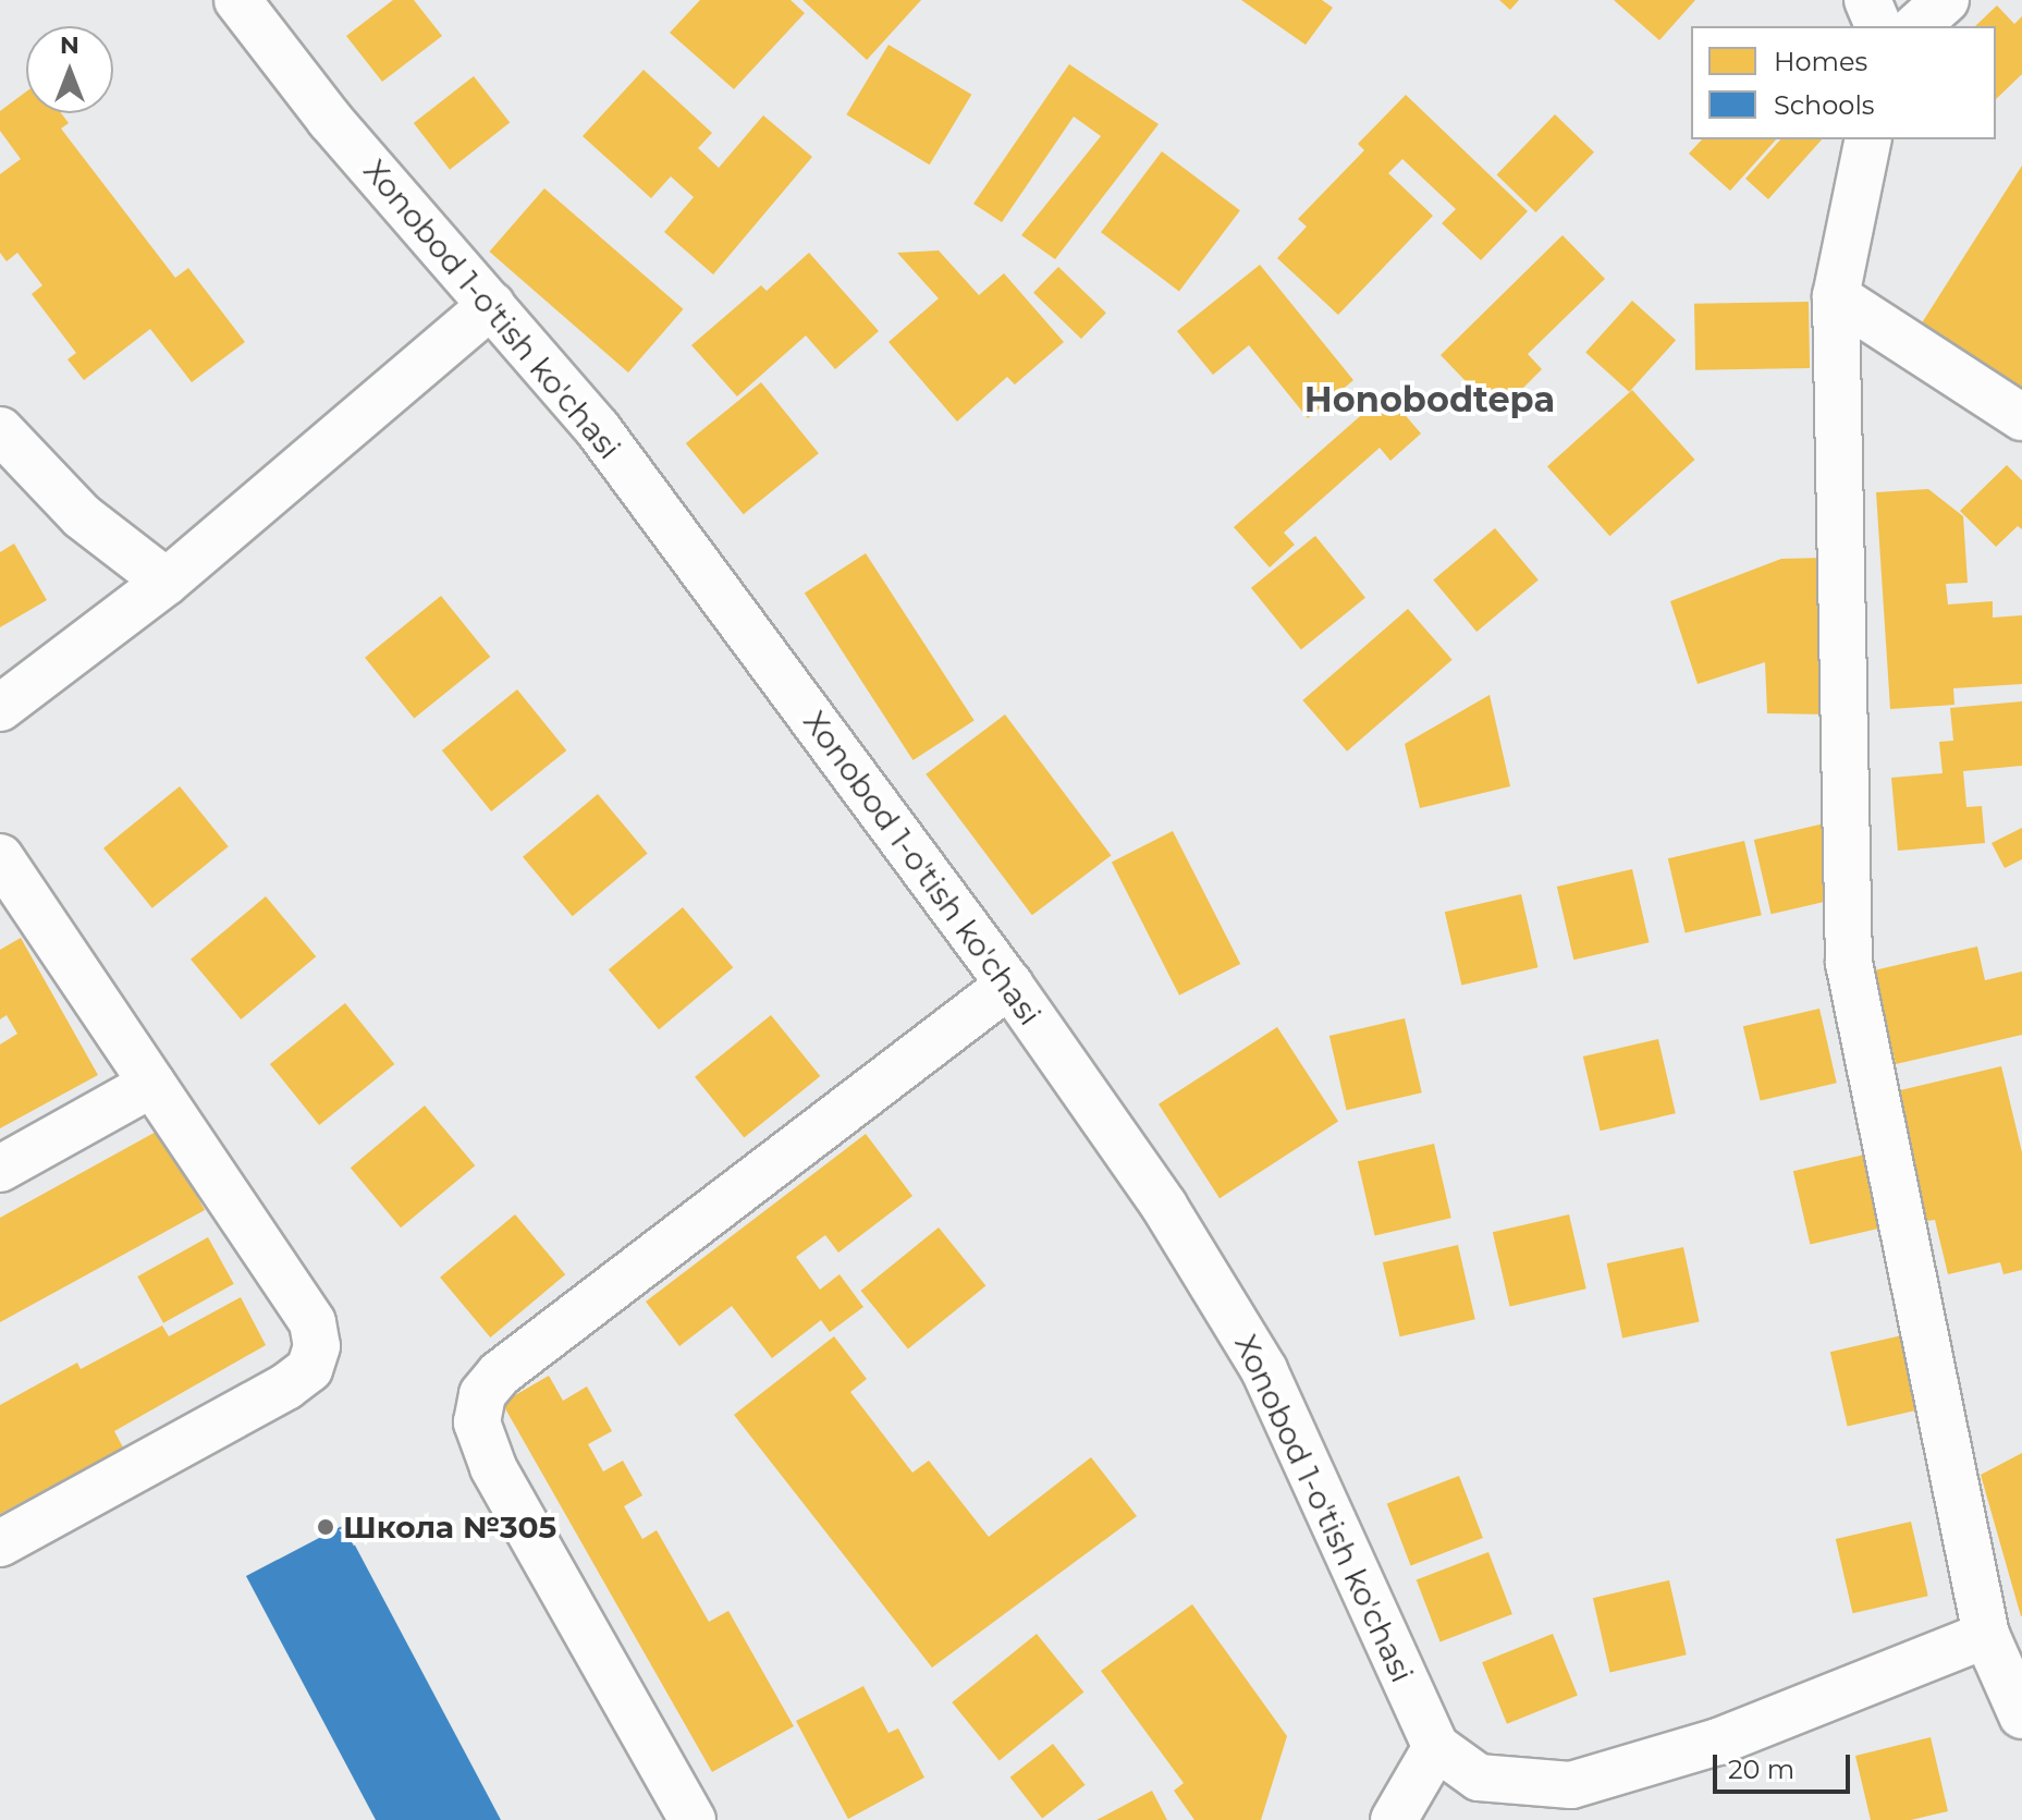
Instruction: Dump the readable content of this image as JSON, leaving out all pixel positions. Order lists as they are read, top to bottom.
{
  "streets": {
    "street": ["Xonobod 1-o'tish ko'chasi"]
  },
  "districts": ["Honobodtepa"],
  "places": ["Школа №305"],
  "legend": ["Homes", "Schools"],
  "scale_bar": "20 m",
  "north": "top"
}
